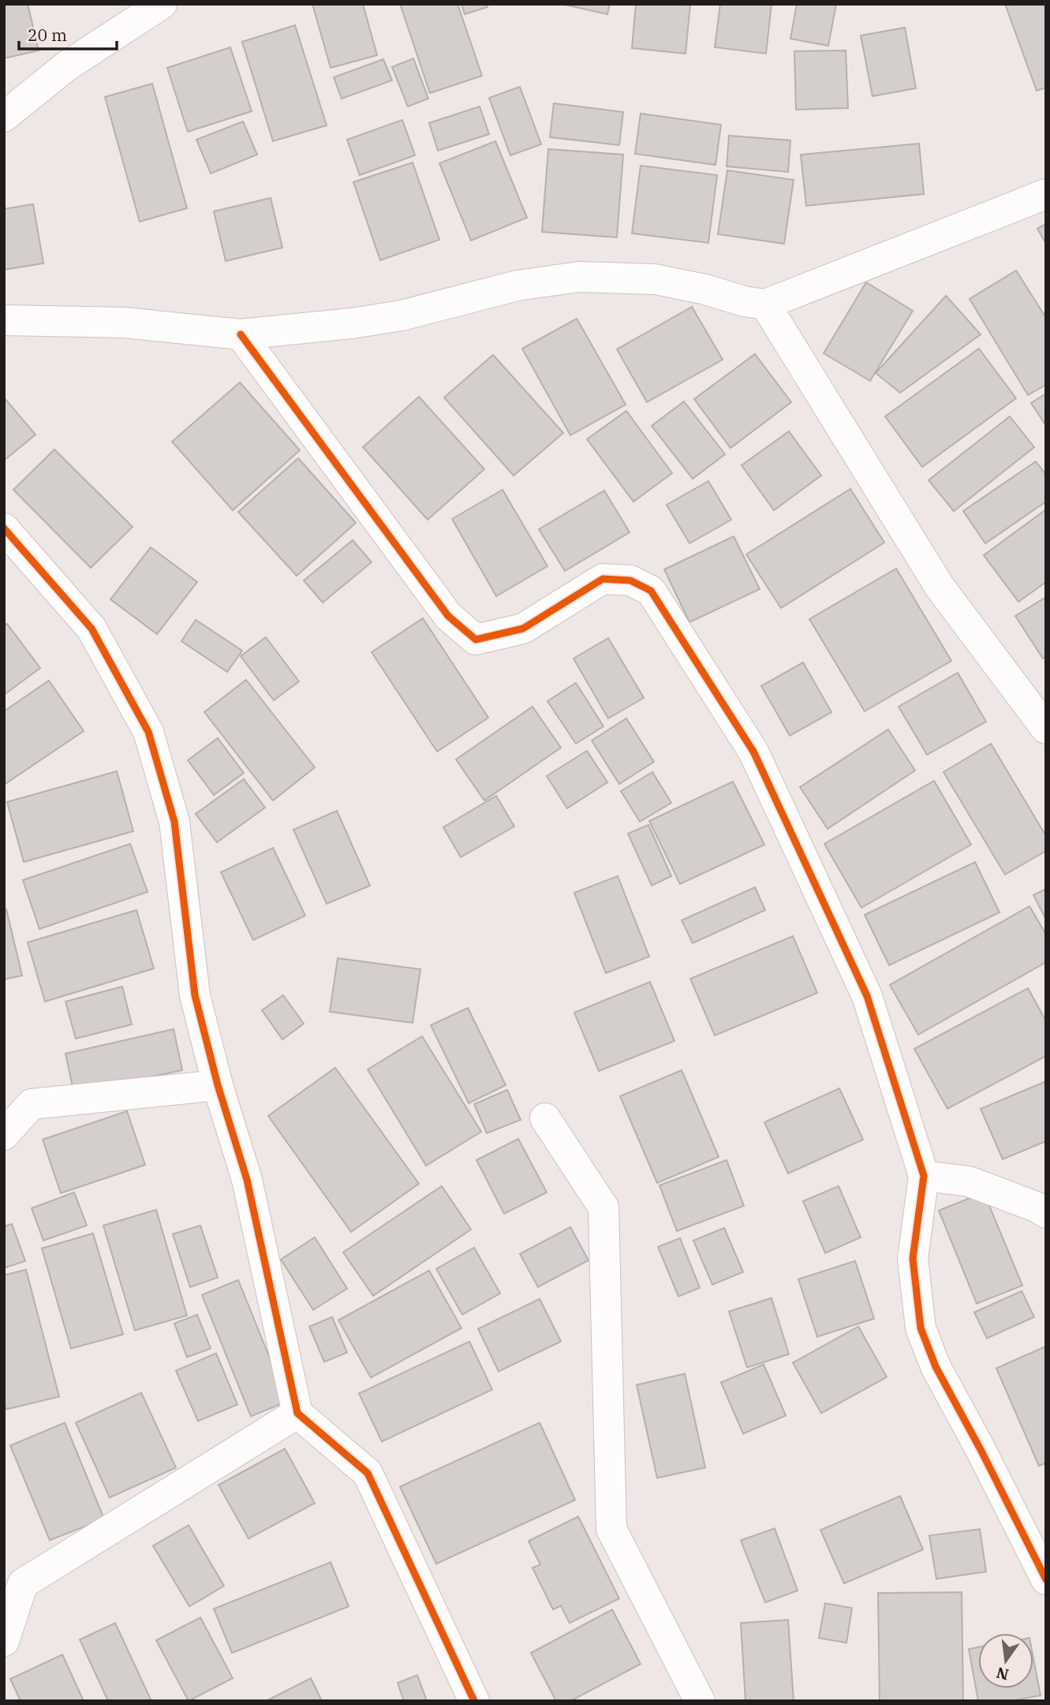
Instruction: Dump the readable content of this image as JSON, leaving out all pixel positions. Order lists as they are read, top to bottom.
{
  "scale_bar": "20 m",
  "north": "bottom"
}
